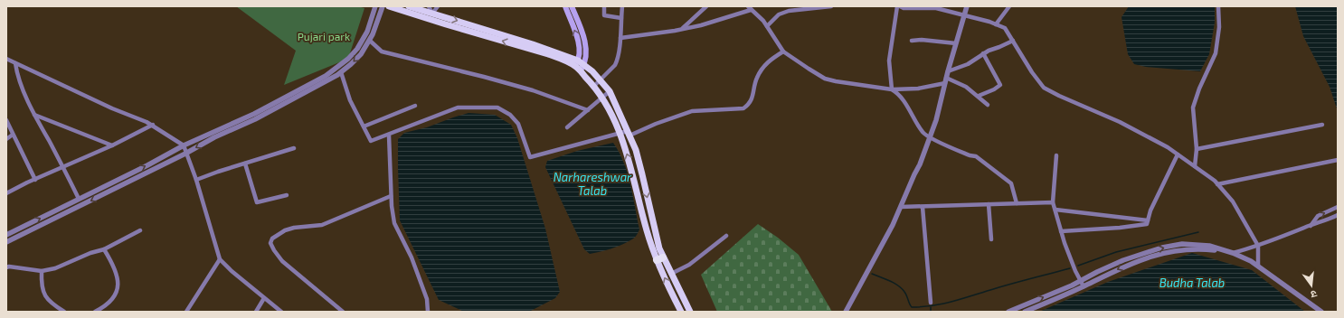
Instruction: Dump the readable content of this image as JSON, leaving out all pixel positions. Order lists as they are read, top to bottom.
{
  "water": ["Narhareshwar Talab", "Budha Talab"],
  "parks": ["Pujari park"],
  "north": "bottom"
}
